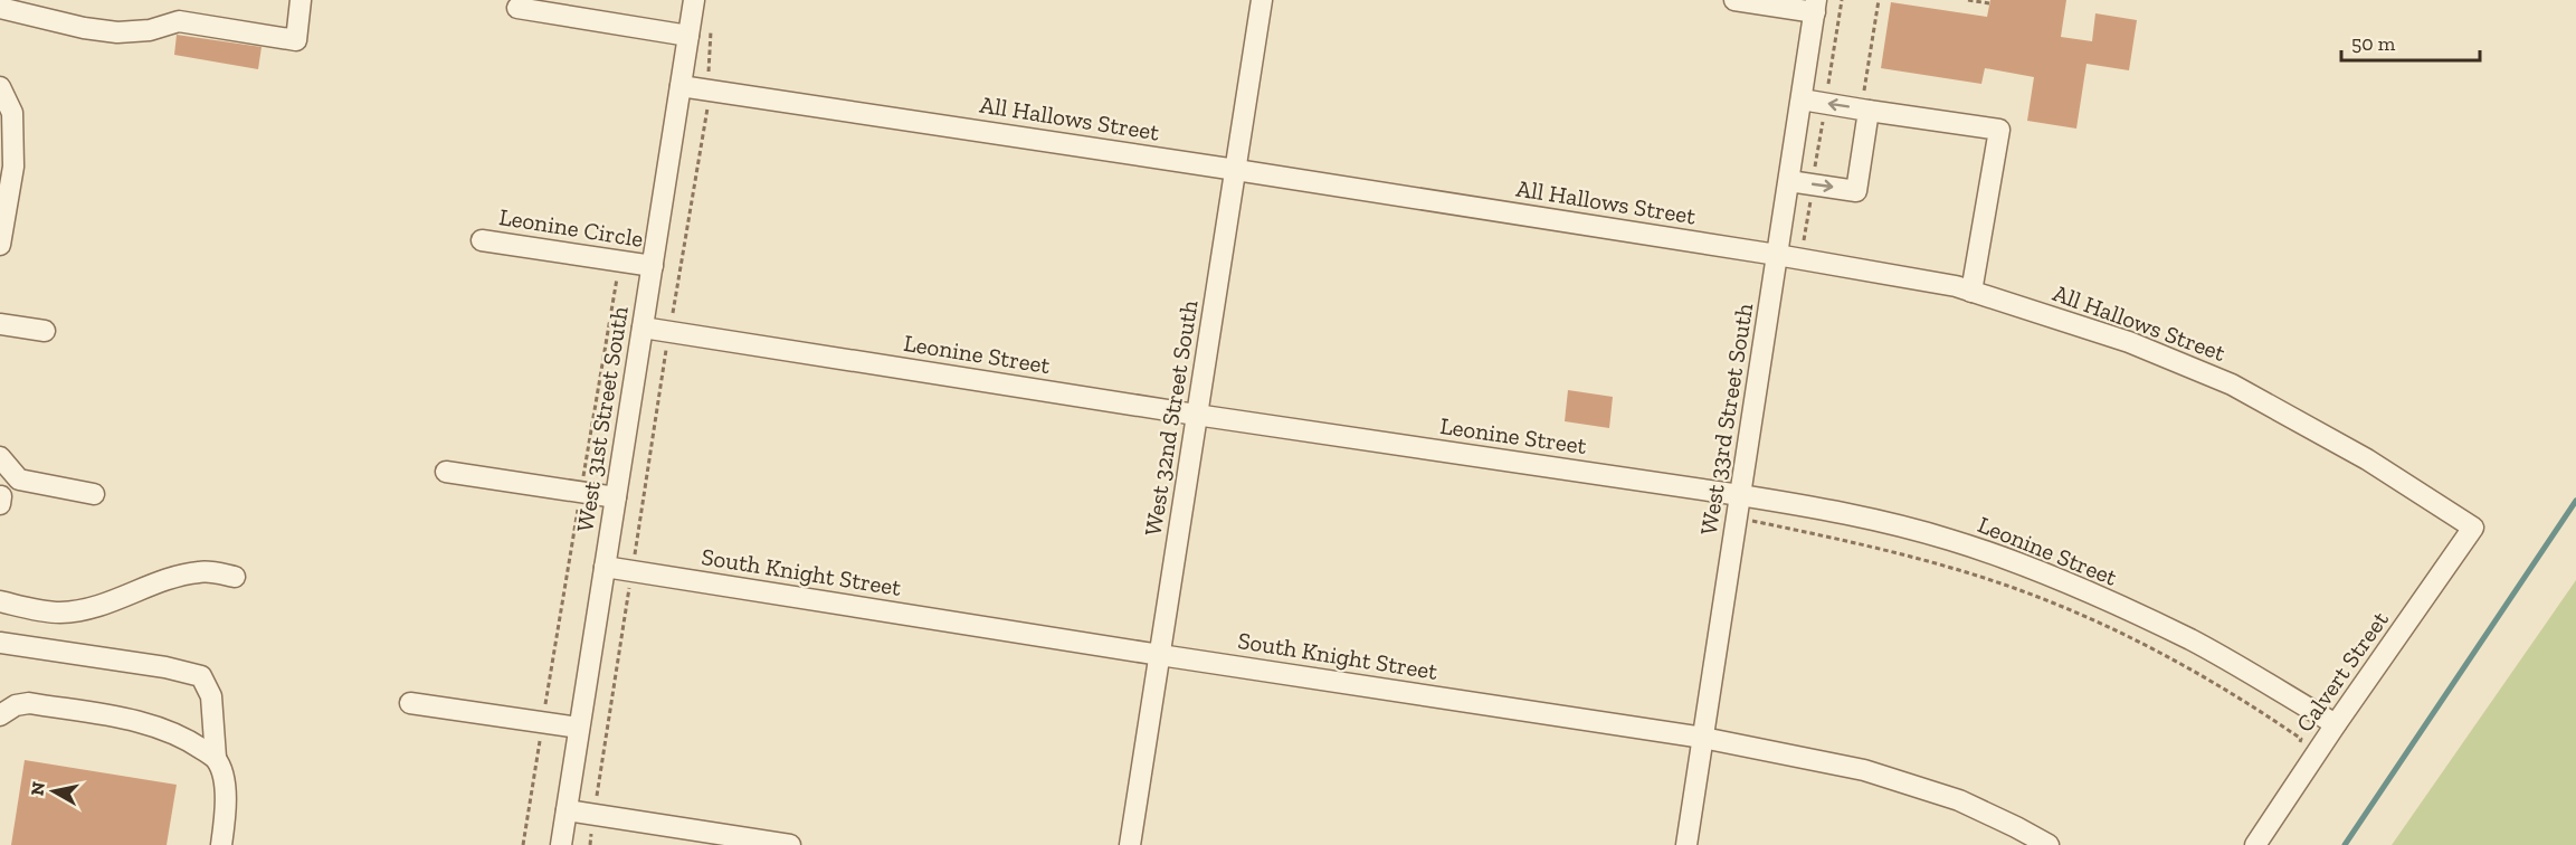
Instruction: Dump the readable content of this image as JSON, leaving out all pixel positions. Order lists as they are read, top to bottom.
{
  "streets": {
    "street": [
      "All Hallows Street",
      "Leonine Circle",
      "Leonine Street",
      "West 32nd Street South",
      "West 31st Street South",
      "West 33rd Street South",
      "South Knight Street",
      "Calvert Street"
    ]
  },
  "crossings": [
    ["All Hallows Street", "West 32nd Street South"],
    ["All Hallows Street", "West 31st Street South"],
    ["All Hallows Street", "West 33rd Street South"],
    ["All Hallows Street", "Calvert Street"],
    ["Leonine Circle", "West 31st Street South"],
    ["Leonine Street", "West 32nd Street South"],
    ["Leonine Street", "West 31st Street South"],
    ["Leonine Street", "West 33rd Street South"],
    ["Leonine Street", "Calvert Street"],
    ["West 32nd Street South", "South Knight Street"],
    ["West 31st Street South", "South Knight Street"],
    ["West 33rd Street South", "South Knight Street"]
  ],
  "scale_bar": "50 m",
  "north": "left"
}
